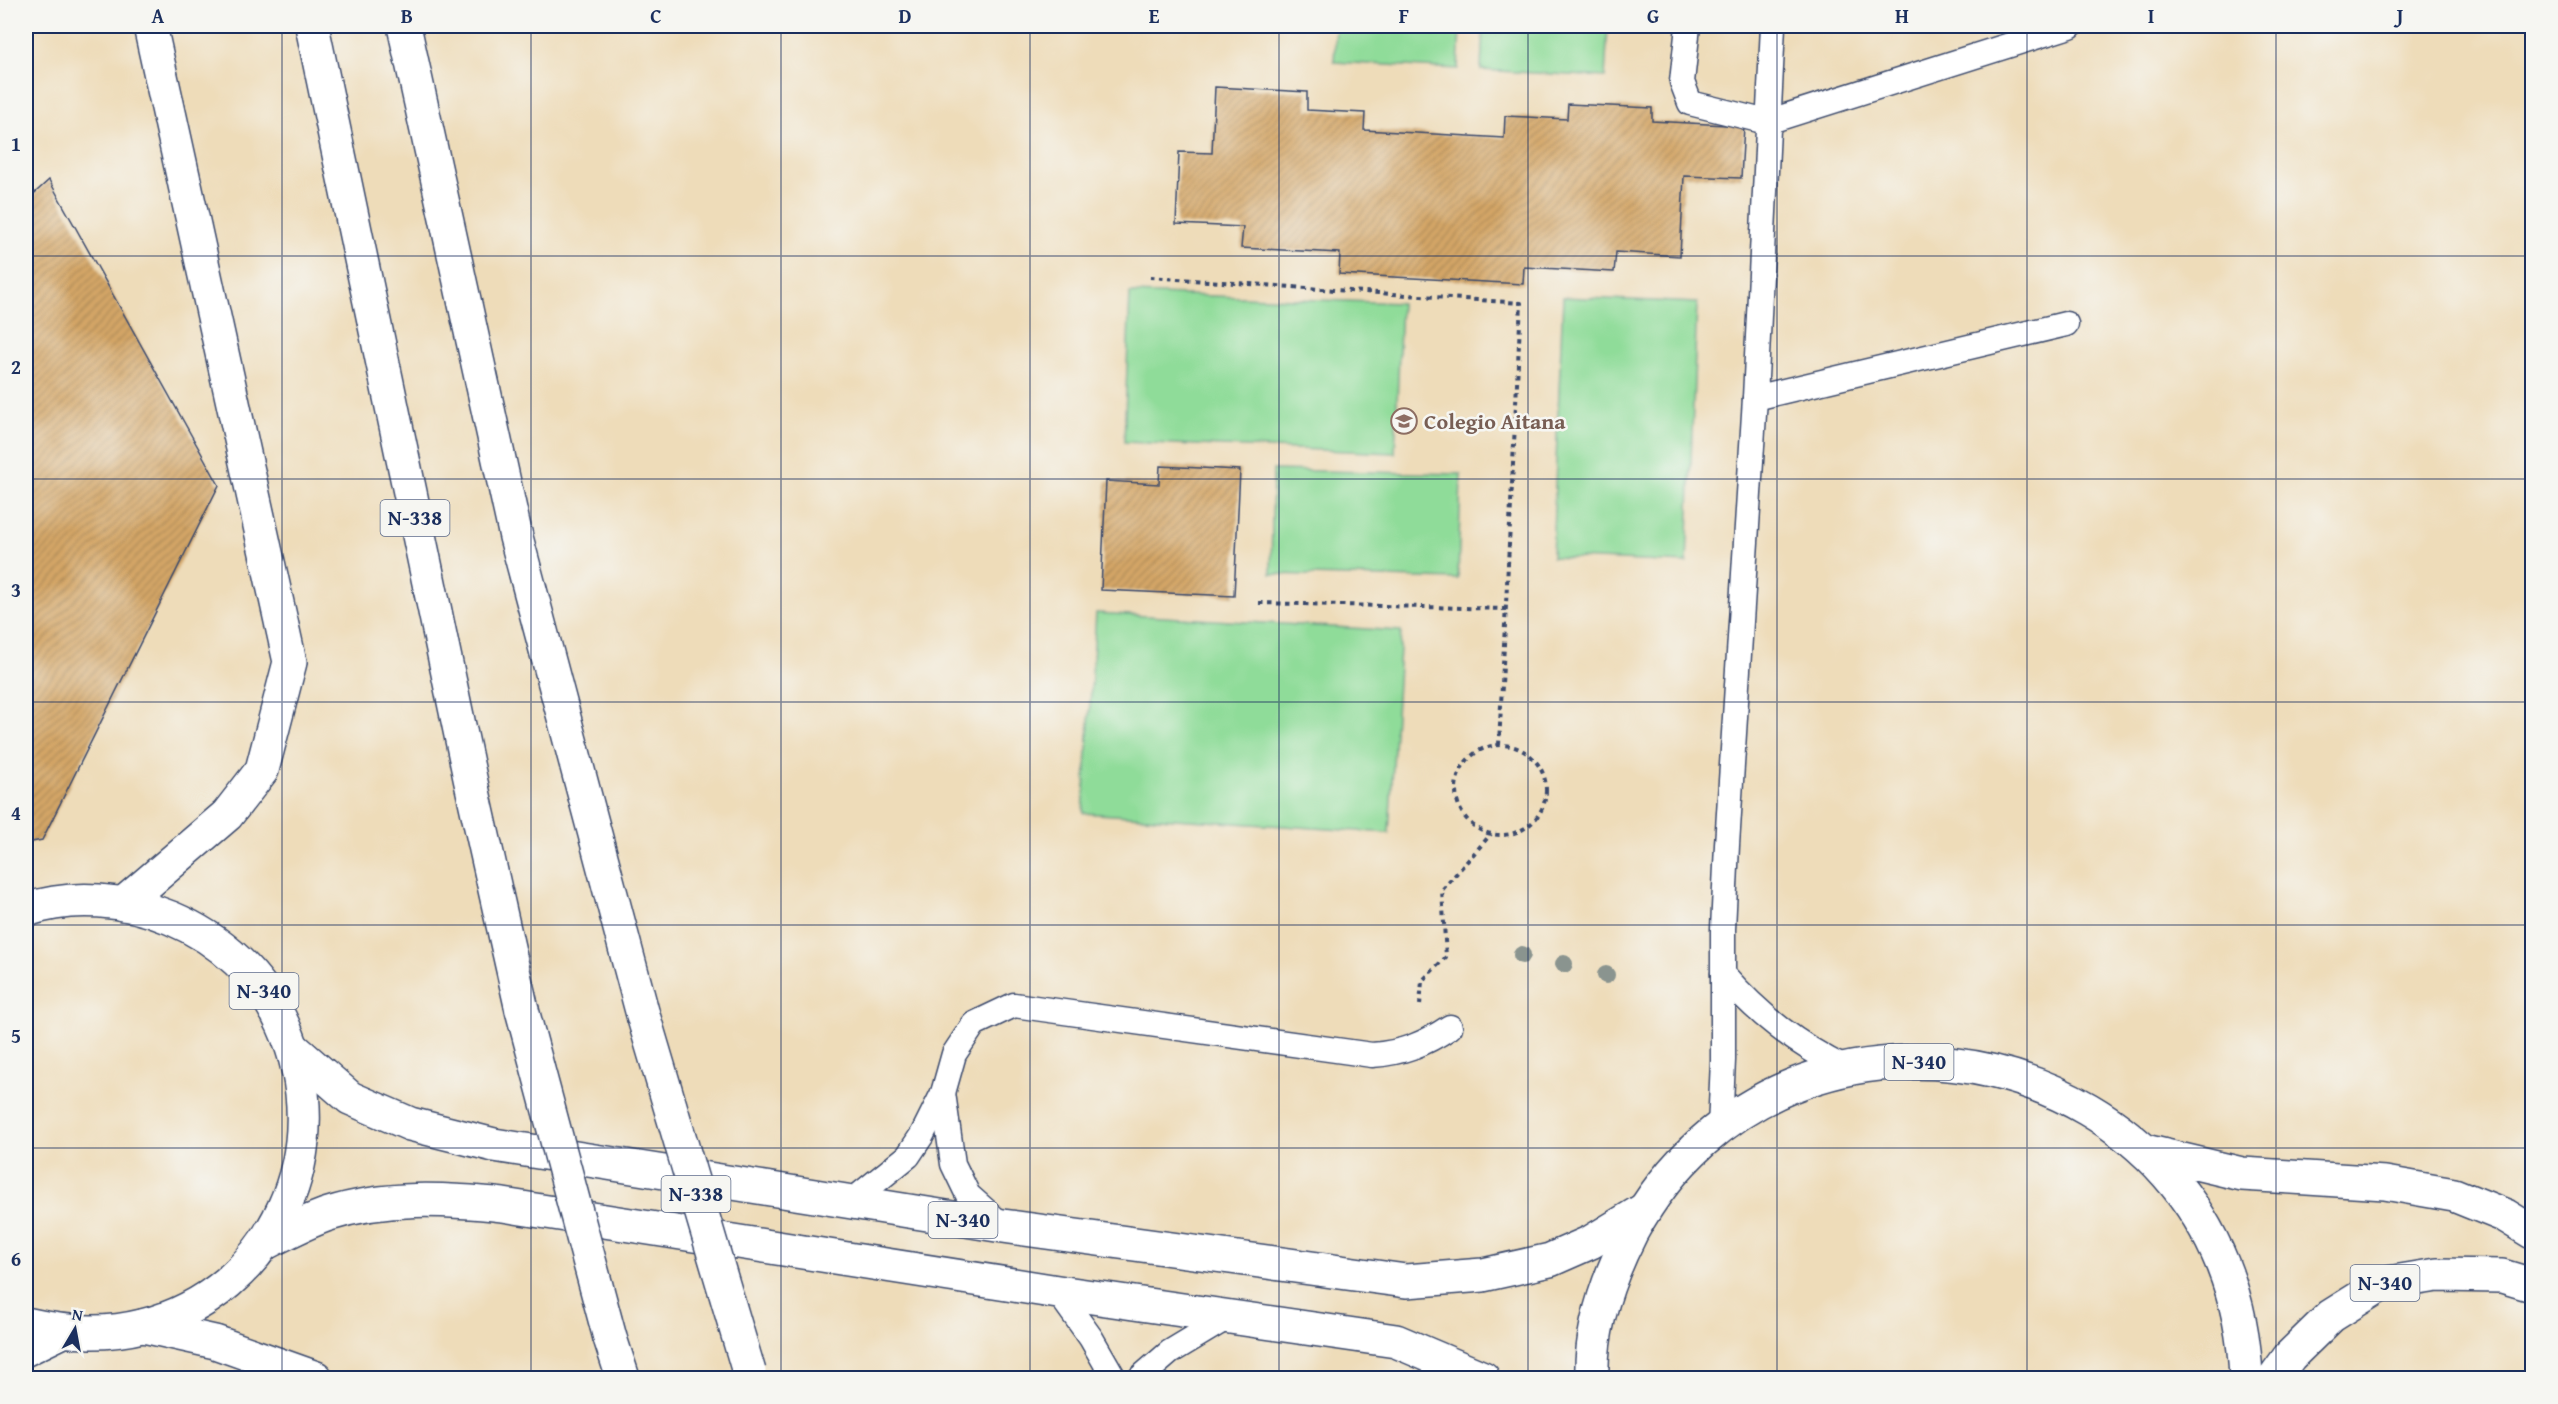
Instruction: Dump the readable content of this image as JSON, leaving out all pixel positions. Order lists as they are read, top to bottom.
{
  "streets": {
    "main road": ["N-338", "N-340"]
  },
  "places": {
    "school or university": ["Colegio Aitana"]
  },
  "north": "top",
  "grid": {
    "columns": [
      "A",
      "B",
      "C",
      "D",
      "E",
      "F",
      "G",
      "H",
      "I",
      "J"
    ],
    "rows": [
      "1",
      "2",
      "3",
      "4",
      "5",
      "6"
    ]
  }
}
